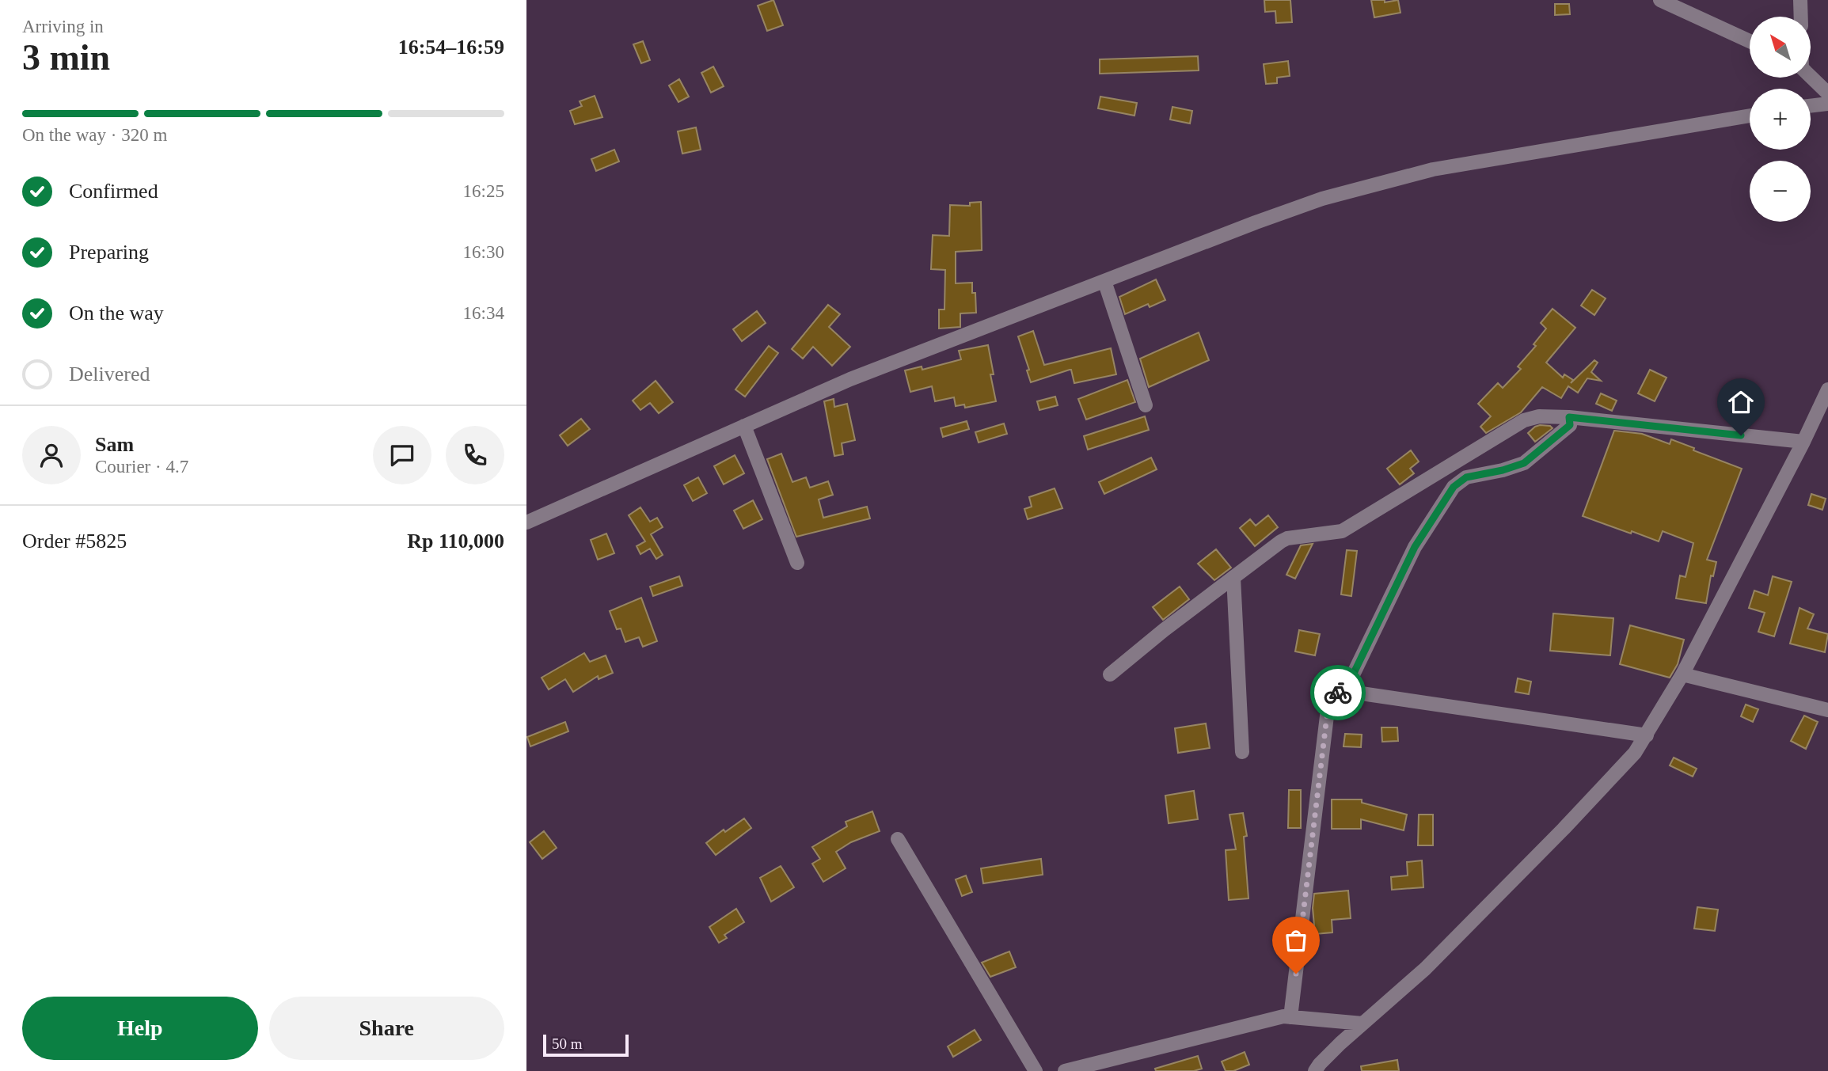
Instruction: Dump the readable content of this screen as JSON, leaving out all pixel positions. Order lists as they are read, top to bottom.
{
  "scale_bar": "50 m",
  "north": "top left",
  "page": {
    "heading": ["3 min", "Arriving in", "16:54–16:59"],
    "panel": [
      "Sam",
      "Courier · 4.7",
      "Order #5825",
      "Rp 110,000"
    ],
    "map_buttons": ["+", "−"],
    "bar": "On the way · 320 m",
    "list": [
      ["Confirmed", "16:25"],
      ["Preparing", "16:30"],
      ["On the way", "16:34"],
      "Delivered"
    ],
    "buttons": ["Help", "Share"],
    "scale": "50 m"
  }
}
